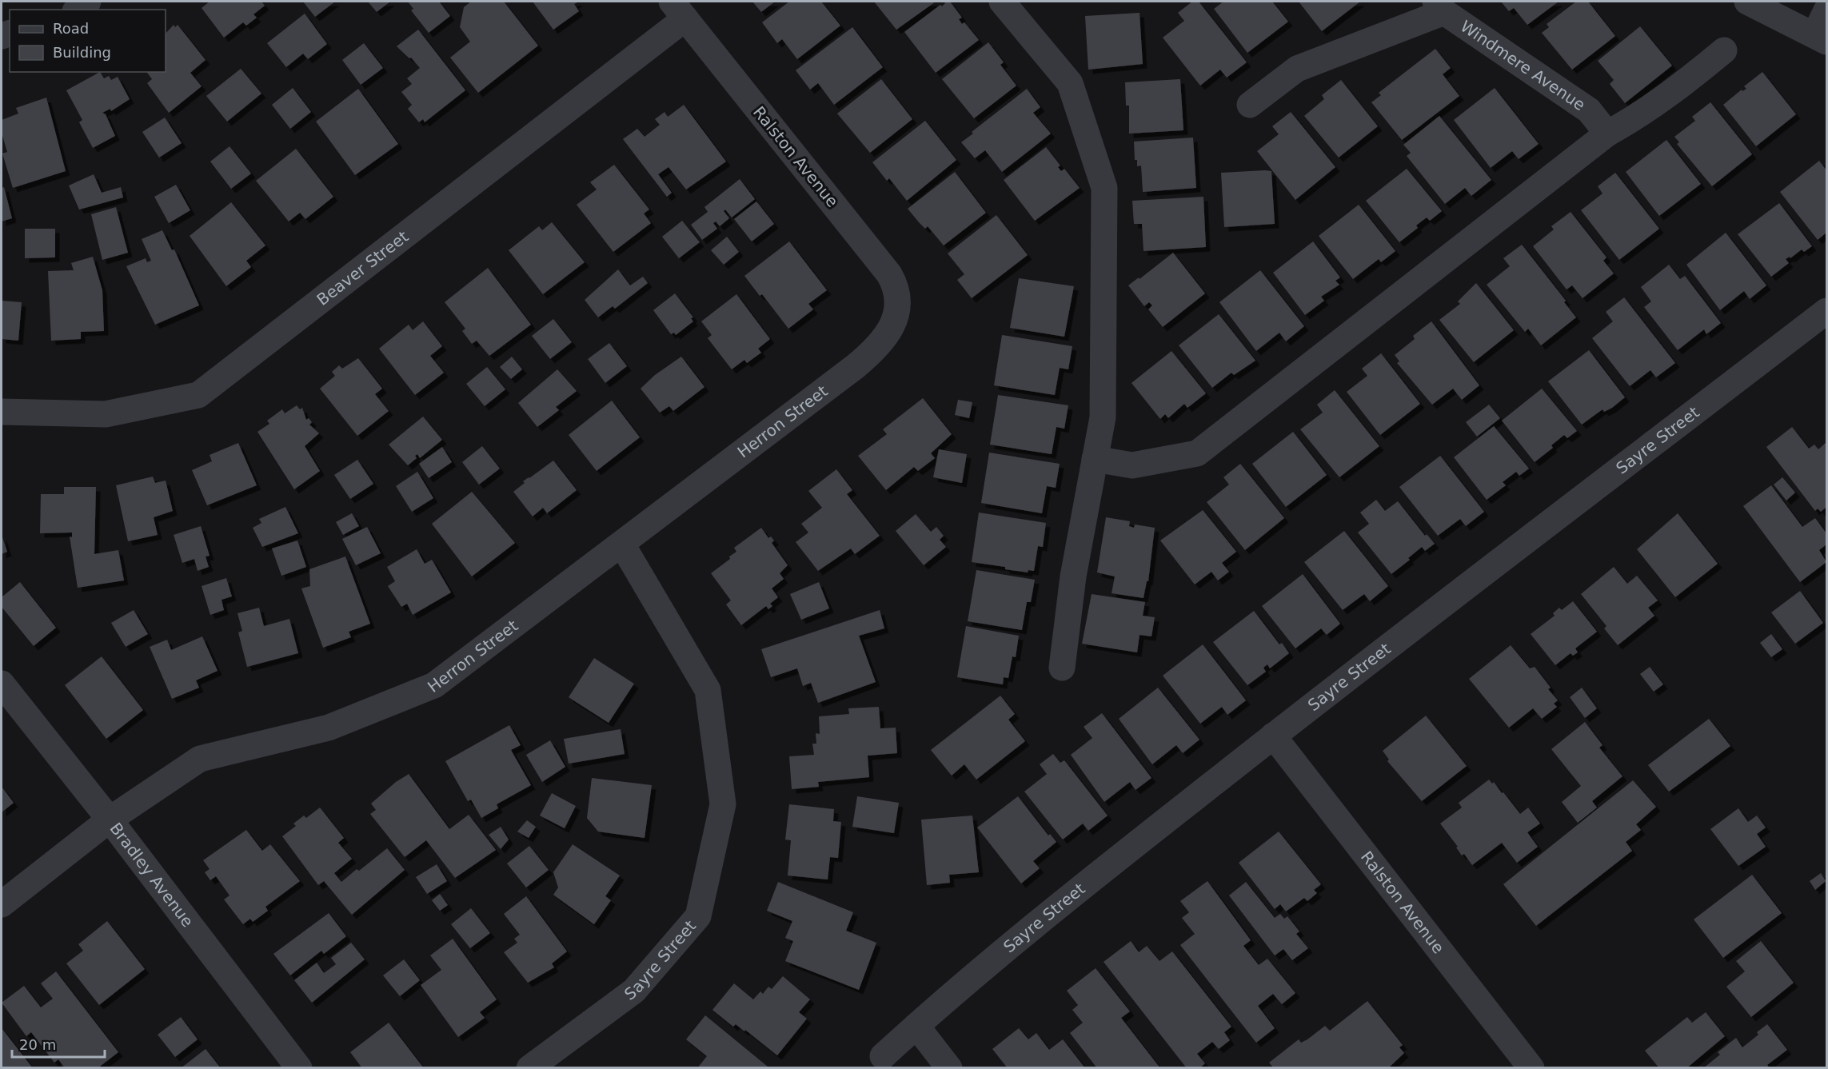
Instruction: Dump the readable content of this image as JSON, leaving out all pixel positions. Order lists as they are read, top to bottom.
{
  "streets": {
    "street": [
      "Windmere Avenue",
      "Ralston Avenue",
      "Beaver Street",
      "Herron Street",
      "Sayre Street",
      "Bradley Avenue"
    ]
  },
  "crossings": [
    ["Ralston Avenue", "Beaver Street"],
    ["Ralston Avenue", "Herron Street"],
    ["Ralston Avenue", "Sayre Street"],
    ["Herron Street", "Sayre Street"],
    ["Herron Street", "Bradley Avenue"]
  ],
  "legend": ["Road", "Building"],
  "scale_bar": "20 m"
}
